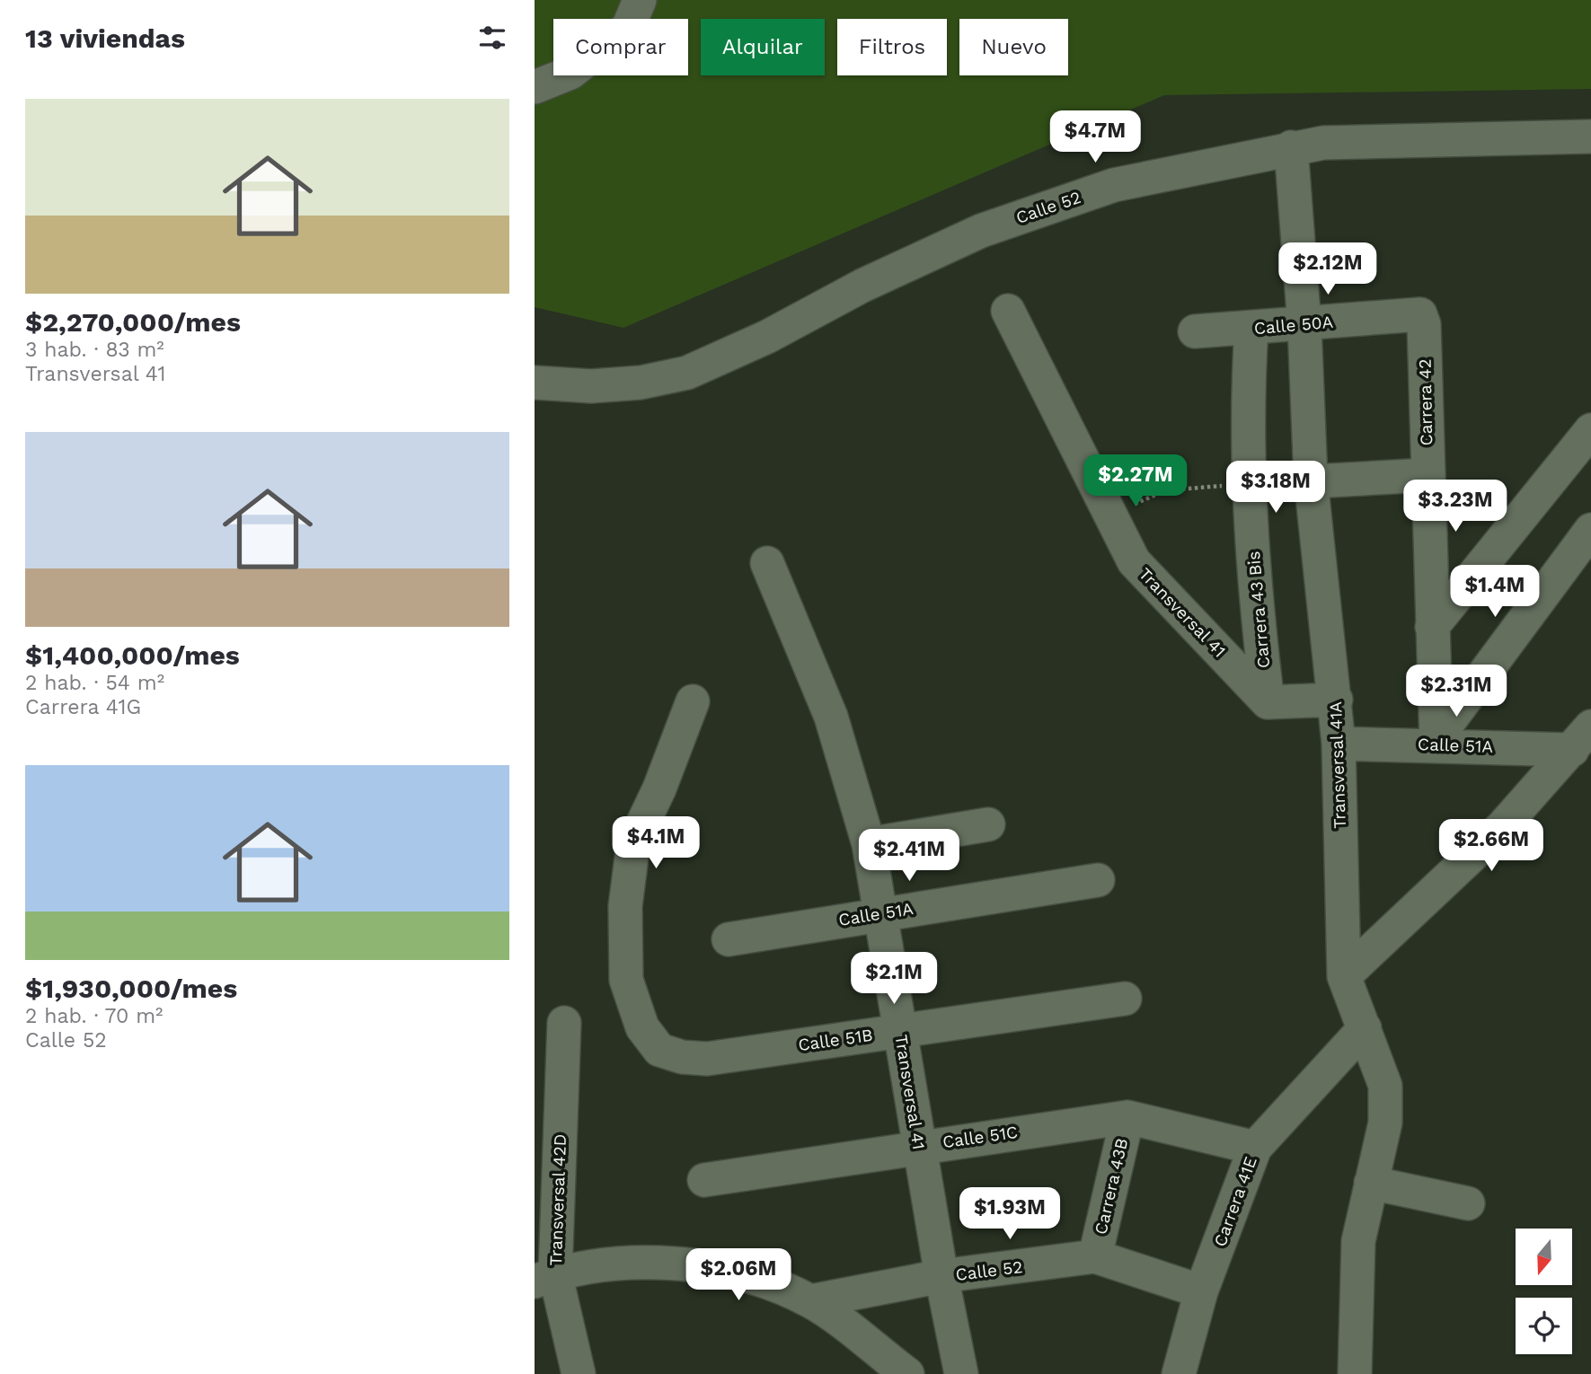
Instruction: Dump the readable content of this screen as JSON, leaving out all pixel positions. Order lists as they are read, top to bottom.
{
  "streets": {
    "street": [
      "Calle 52",
      "Calle 50A",
      "Carrera 42",
      "Carrera 43 Bis",
      "Transversal 41",
      "Calle 51A",
      "Transversal 41A",
      "Calle 51B",
      "Calle 51C",
      "Carrera 43B",
      "Transversal 42D",
      "Carrera 41E"
    ]
  },
  "crossings": [
    ["Calle 52", "Transversal 41"],
    ["Calle 52", "Transversal 41A"],
    ["Calle 52", "Carrera 43B"],
    ["Calle 52", "Carrera 41E"],
    ["Calle 50A", "Carrera 42"],
    ["Calle 50A", "Carrera 43 Bis"],
    ["Calle 50A", "Transversal 41A"],
    ["Carrera 42", "Calle 51A"],
    ["Carrera 43 Bis", "Transversal 41"],
    ["Transversal 41", "Calle 51A"],
    ["Transversal 41", "Calle 51B"],
    ["Transversal 41", "Calle 51C"],
    ["Calle 51A", "Transversal 41A"],
    ["Transversal 41A", "Carrera 41E"],
    ["Calle 51C", "Carrera 43B"],
    ["Calle 51C", "Carrera 41E"]
  ],
  "north": "bottom",
  "page": {
    "heading": "13 viviendas",
    "chip": [
      "Comprar",
      "Alquilar",
      "Filtros",
      "Nuevo"
    ],
    "list": [
      {
        "name": "$2,270,000/mes",
        "note": "3 hab. · 83 m² · Transversal 41"
      },
      {
        "name": "$1,400,000/mes",
        "note": "2 hab. · 54 m² · Carrera 41G"
      },
      {
        "name": "$1,930,000/mes",
        "note": "2 hab. · 70 m² · Calle 52"
      }
    ],
    "price": [
      "$4.7M",
      "$2.12M",
      "$2.27M",
      "$3.18M",
      "$3.23M",
      "$1.4M",
      "$2.31M",
      "$4.1M",
      "$2.66M",
      "$2.41M",
      "$2.1M",
      "$1.93M",
      "$2.06M"
    ]
  }
}
